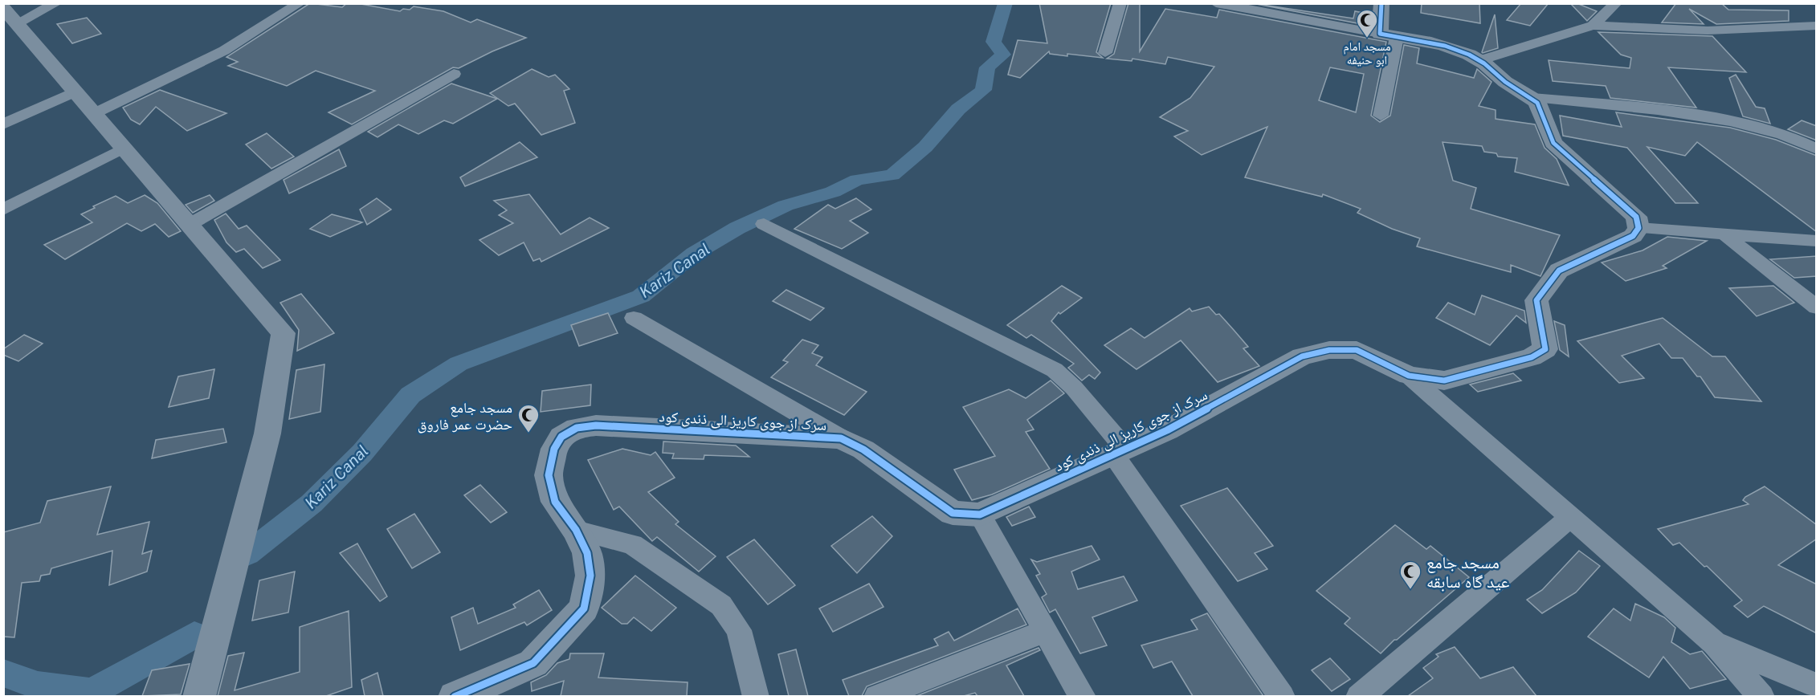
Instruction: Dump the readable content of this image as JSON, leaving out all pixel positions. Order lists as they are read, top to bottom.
{
  "streets": {
    "street": ["سرک از جوی کاریز الی ذندی کود"]
  },
  "water": ["Kariz Canal"],
  "places": {
    "mosque": ["مسجد امام ابو حنیفه", "مسجد جامع حضرت عمر فاروق", "مسجد جامع عید گاه سابقه"]
  }
}
